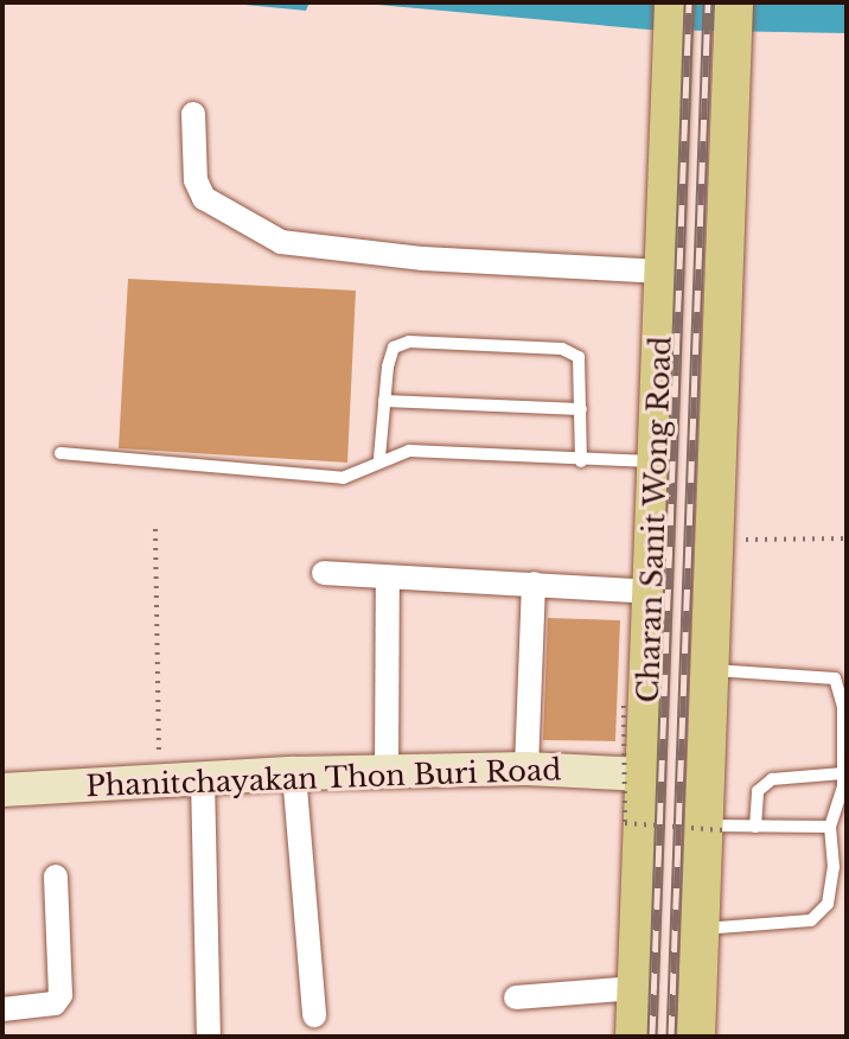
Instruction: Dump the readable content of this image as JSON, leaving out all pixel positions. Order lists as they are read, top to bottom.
{
  "streets": {
    "main road": ["Charan Sanit Wong Road", "Phanitchayakan Thon Buri Road"]
  },
  "crossings": [
    ["Charan Sanit Wong Road", "Phanitchayakan Thon Buri Road"]
  ]
}
